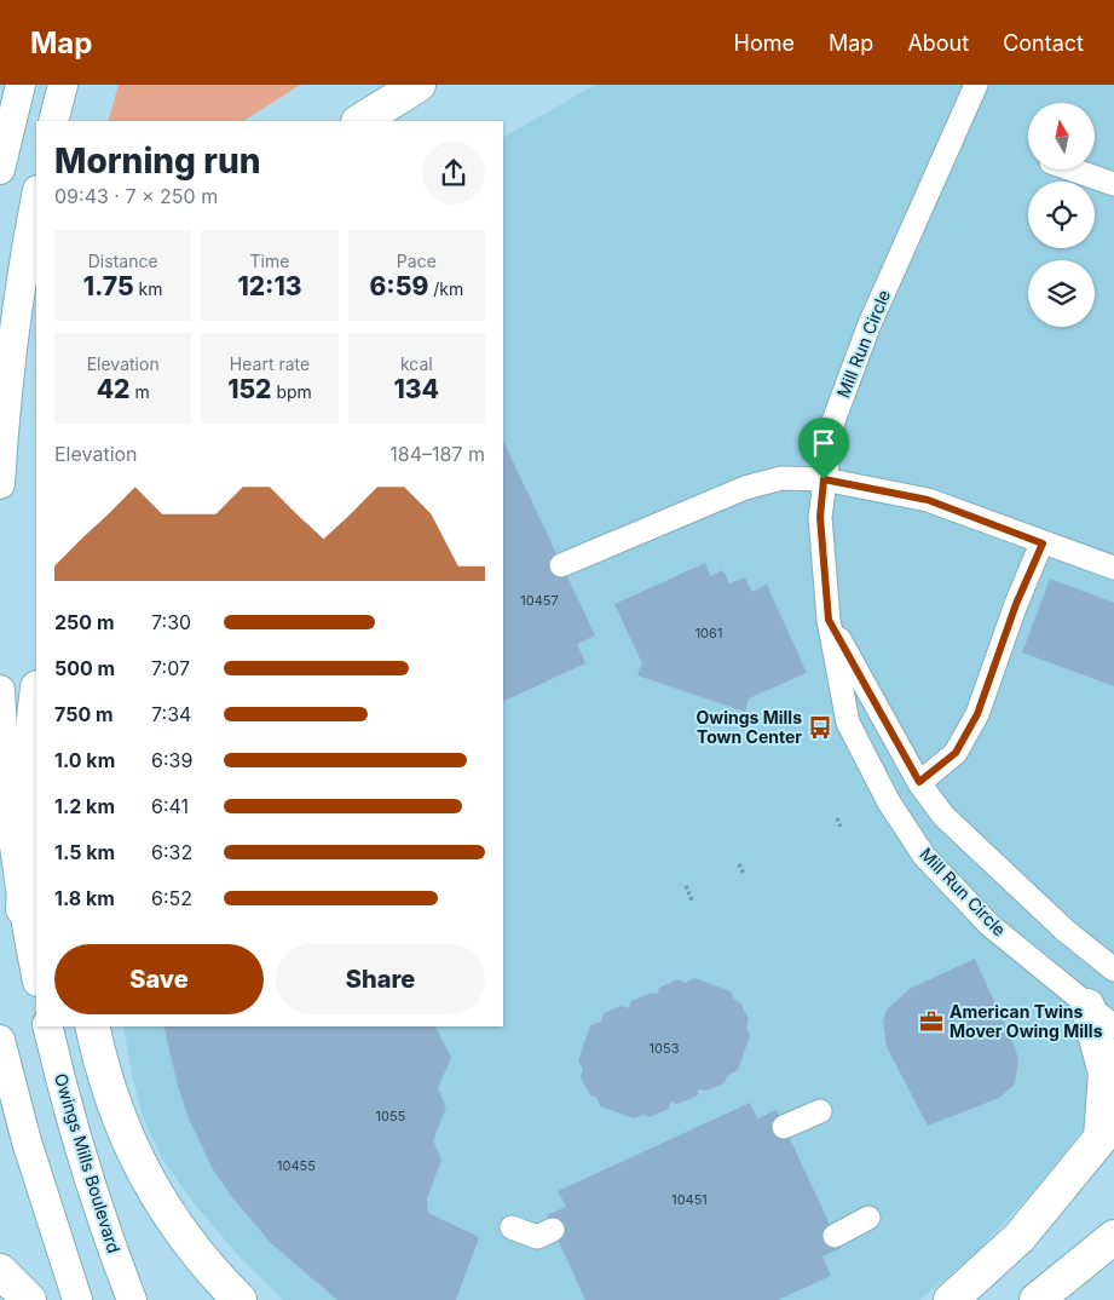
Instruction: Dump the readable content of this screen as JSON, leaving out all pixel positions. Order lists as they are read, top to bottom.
{
  "streets": {
    "main road": ["Owings Mills Boulevard"],
    "street": ["Mill Run Circle"]
  },
  "places": {
    "bus stop": ["Owings Mills Town Center"],
    "office": ["American Twins Mover Owing Mills"]
  },
  "house_numbers": [
    "10457",
    "1061",
    "1053",
    "1055",
    "10455",
    "10451"
  ],
  "north": "top",
  "page": {
    "header": "Map",
    "nav": [
      "Home",
      "Map",
      "About",
      "Contact"
    ],
    "heading": ["Morning run", "09:43 · 7 × 250 m"],
    "stats": [
      ["Distance", "1.75 km"],
      ["Time", "12:13"],
      ["Pace", "6:59 /km"],
      ["Elevation", "42 m"],
      ["Heart rate", "152 bpm"],
      ["kcal", "134"]
    ],
    "chart": ["Elevation", "184–187 m"],
    "list": [
      {
        "name": "250 m",
        "note": "7:30"
      },
      {
        "name": "500 m",
        "note": "7:07"
      },
      {
        "name": "750 m",
        "note": "7:34"
      },
      {
        "name": "1.0 km",
        "note": "6:39"
      },
      {
        "name": "1.2 km",
        "note": "6:41"
      },
      {
        "name": "1.5 km",
        "note": "6:32"
      },
      {
        "name": "1.8 km",
        "note": "6:52"
      }
    ],
    "buttons": ["Save", "Share"]
  }
}
